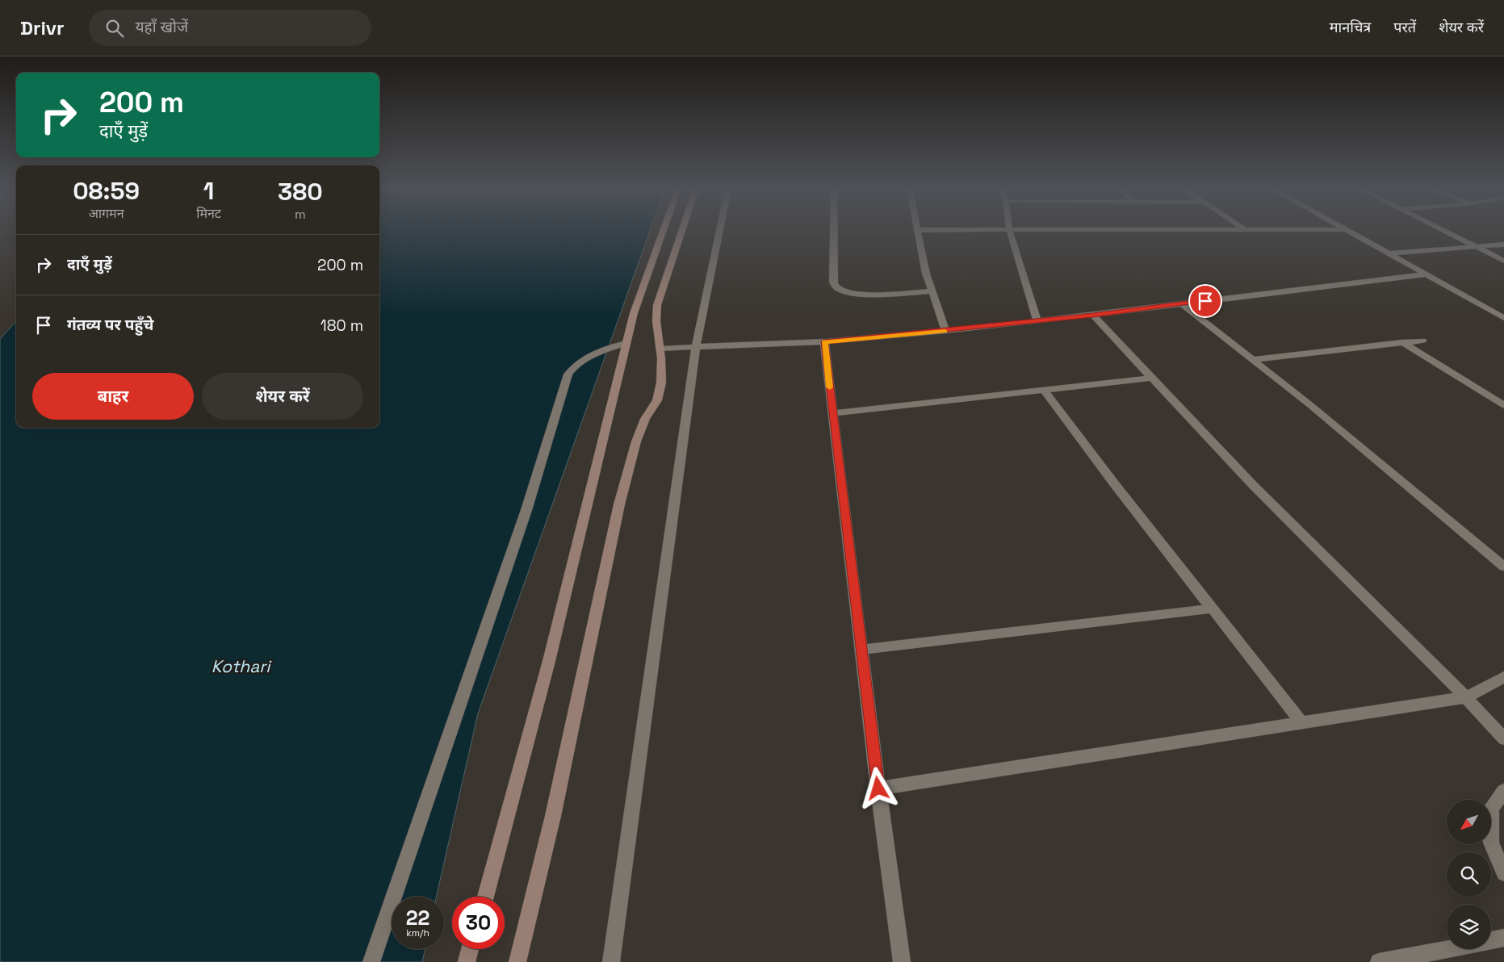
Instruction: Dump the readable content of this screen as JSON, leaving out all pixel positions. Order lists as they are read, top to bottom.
{
  "water": ["Kothari"],
  "north": "bottom left",
  "page": {
    "header": "Drivr",
    "search": "यहाँ खोजें",
    "nav": ["मानचित्र", "परतें", "शेयर करें"],
    "turn": ["200 m", "दाएँ मुड़ें"],
    "eta": [
      "08:59",
      "आगमन",
      "1",
      "मिनट",
      "380",
      "m"
    ],
    "list": [
      {
        "name": "दाएँ मुड़ें",
        "value": "200 m"
      },
      {
        "name": "गंतव्य पर पहुँचे",
        "value": "180 m"
      }
    ],
    "buttons": ["बाहर", "शेयर करें"],
    "speed": "22 km/h",
    "limit": "30"
  }
}
